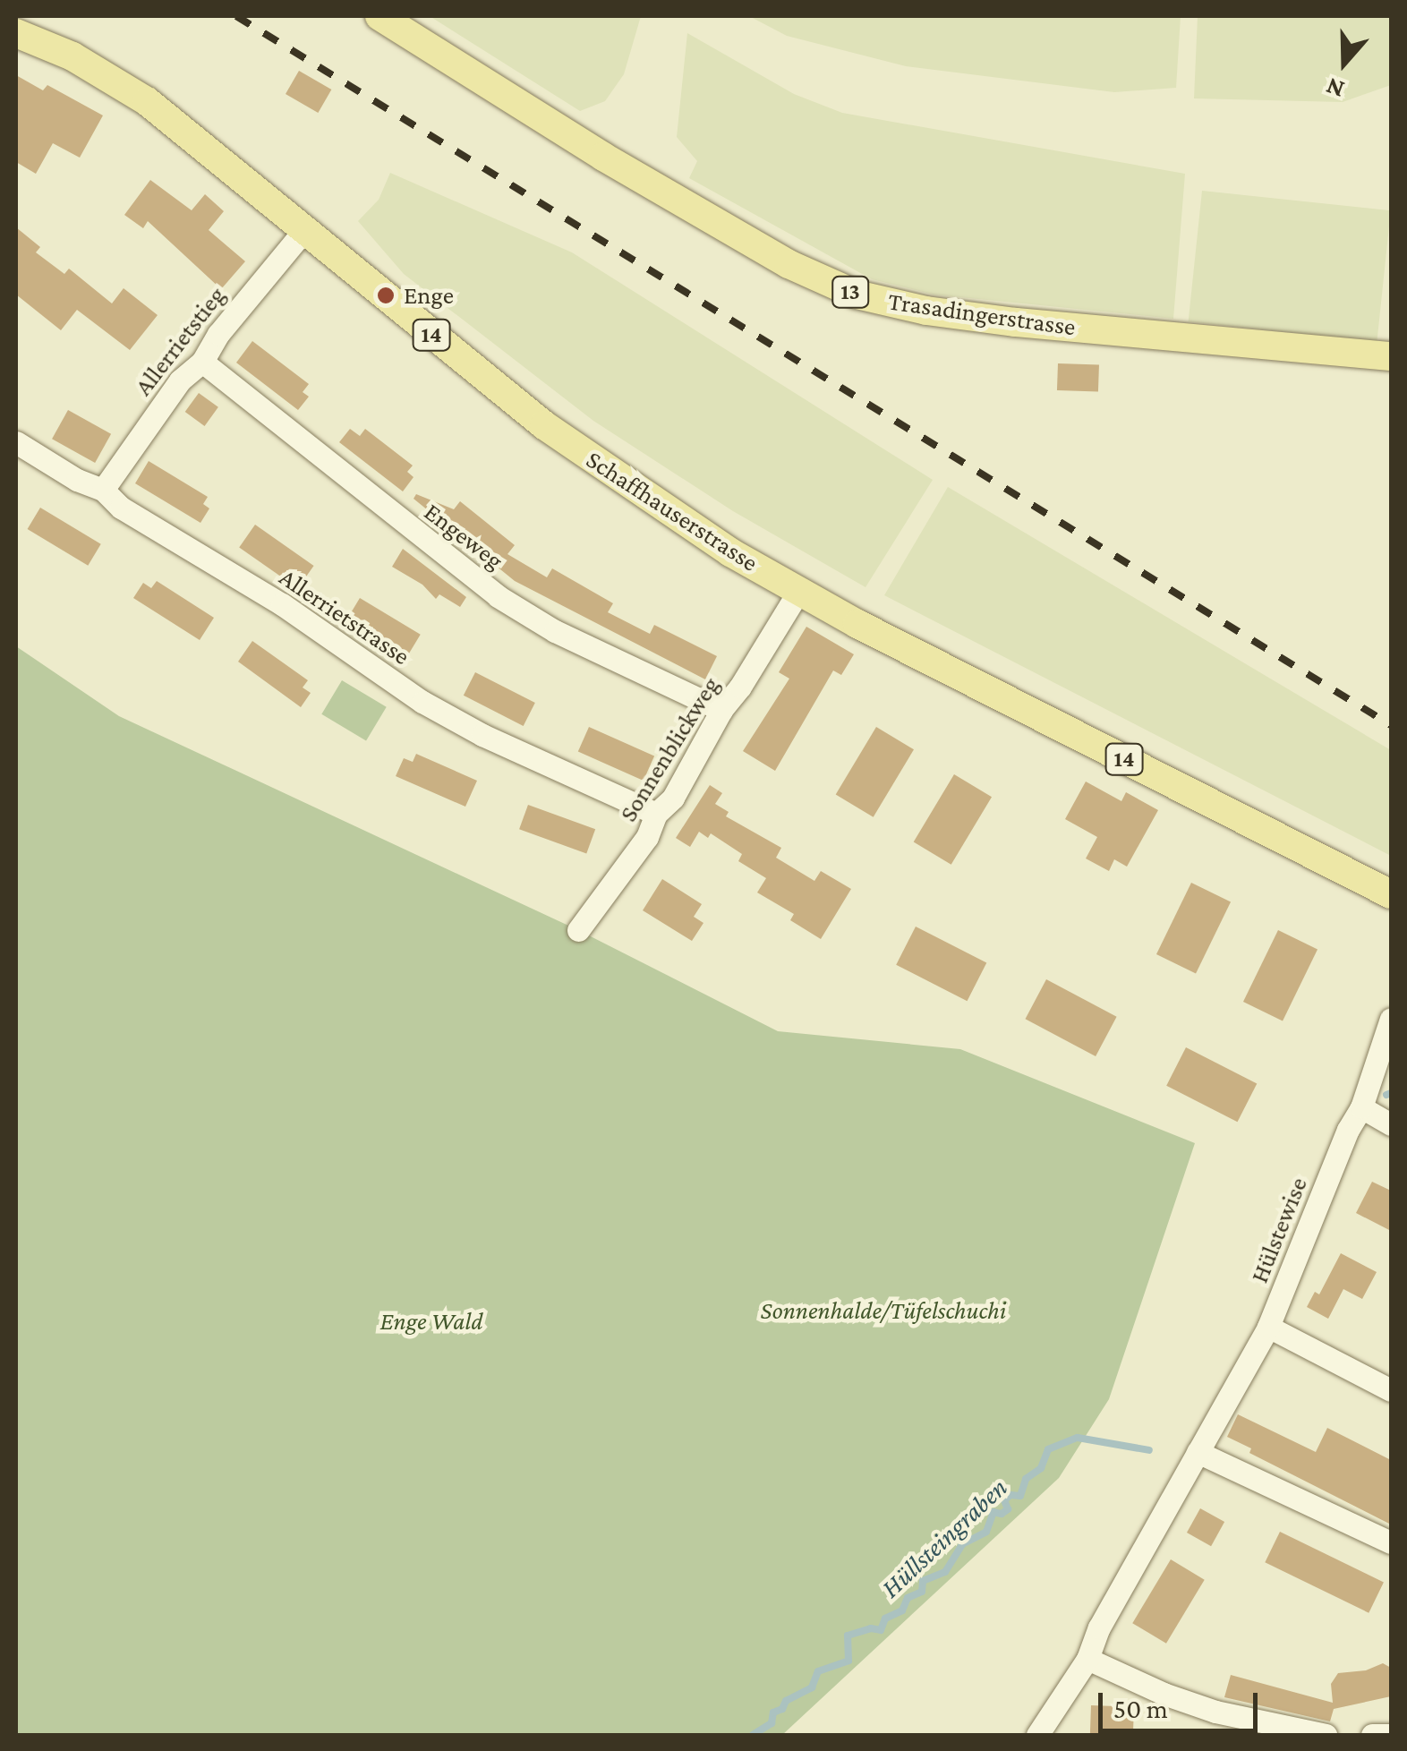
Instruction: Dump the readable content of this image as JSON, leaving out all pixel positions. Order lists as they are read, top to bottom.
{
  "streets": {
    "main road": [
      "13",
      "Trasadingerstrasse",
      "14",
      "Schaffhauserstrasse"
    ],
    "street": [
      "Allerrietstieg",
      "Engeweg",
      "Allerrietstrasse",
      "Sonnenblickweg",
      "Hülstewise"
    ]
  },
  "crossings": [
    ["Allerrietstieg", "Schaffhauserstrasse"],
    ["Allerrietstieg", "Engeweg"],
    ["Allerrietstieg", "Allerrietstrasse"],
    ["Schaffhauserstrasse", "Sonnenblickweg"],
    ["Engeweg", "Sonnenblickweg"],
    ["Allerrietstrasse", "Sonnenblickweg"]
  ],
  "water": ["Hüllsteingraben"],
  "parks": ["Sonnenhalde/Tüfelschuchi", "Enge Wald"],
  "places": ["Enge"],
  "scale_bar": "50 m",
  "north": "bottom"
}
